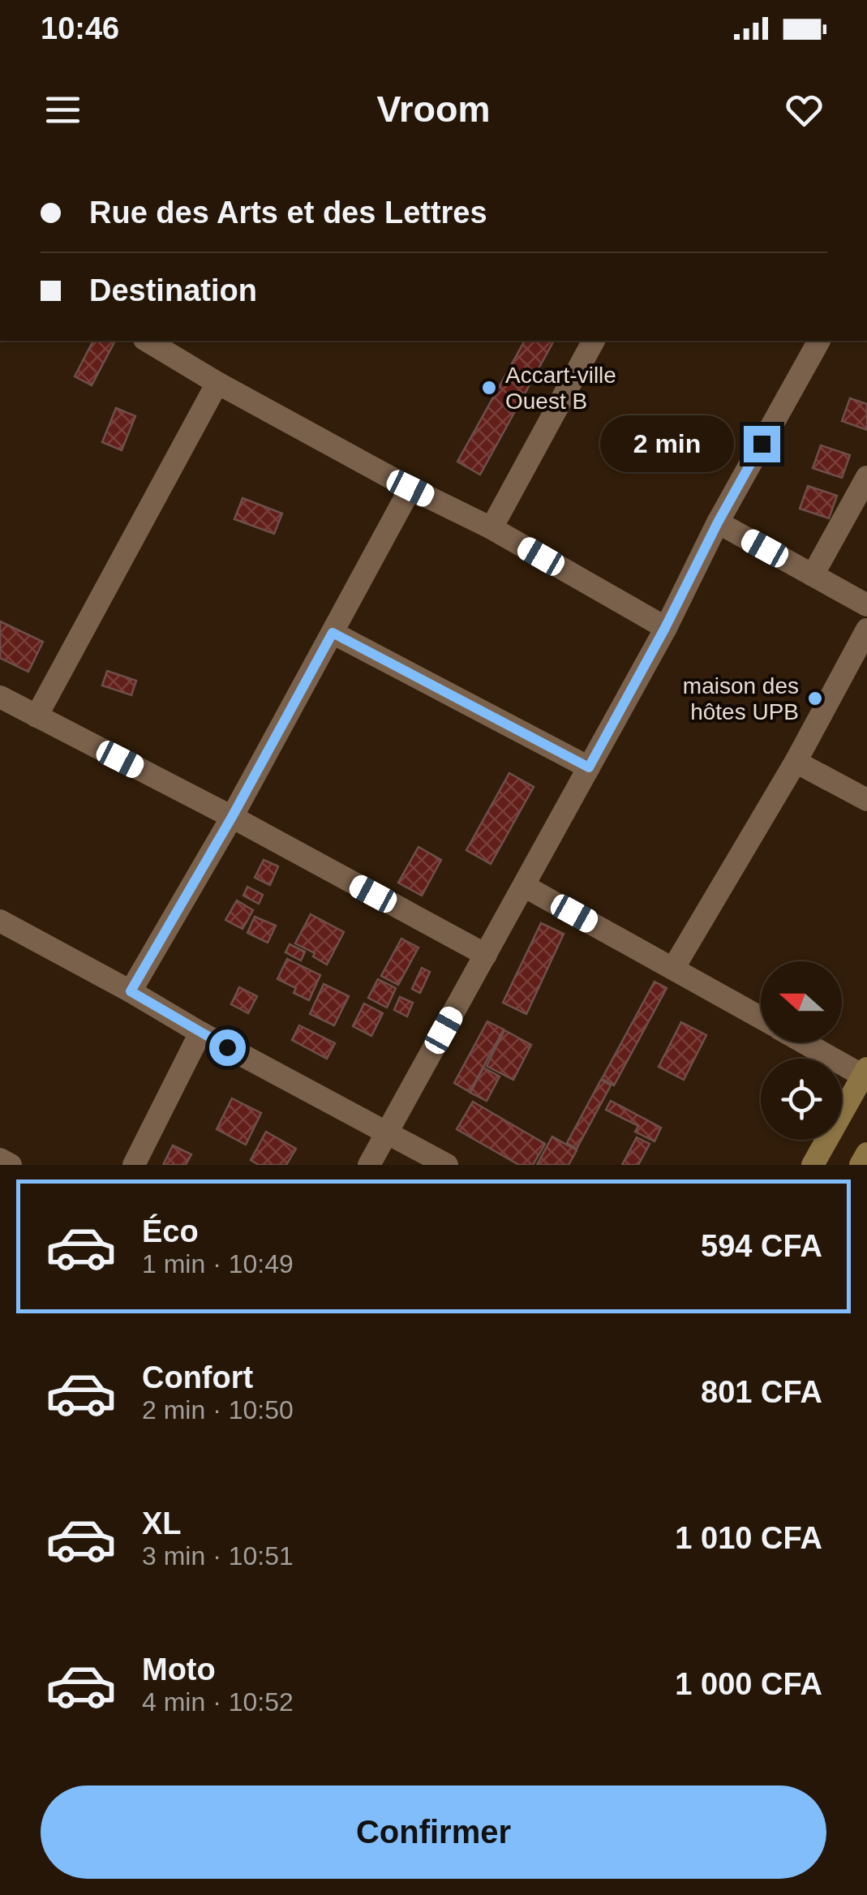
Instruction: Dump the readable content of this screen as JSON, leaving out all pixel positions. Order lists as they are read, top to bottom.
{
  "places": ["Accart-ville Ouest B", "maison des hôtes UPB"],
  "north": "left",
  "page": {
    "status": "10:46",
    "header": "Vroom",
    "banner": ["Rue des Arts et des Lettres", "Destination"],
    "bubble": "2 min",
    "list": [
      {
        "name": "Éco",
        "note": "1 min · 10:49",
        "value": "594 CFA"
      },
      {
        "name": "Confort",
        "note": "2 min · 10:50",
        "value": "801 CFA"
      },
      {
        "name": "XL",
        "note": "3 min · 10:51",
        "value": "1 010 CFA"
      },
      {
        "name": "Moto",
        "note": "4 min · 10:52",
        "value": "1 000 CFA"
      }
    ],
    "buttons": "Confirmer"
  }
}
